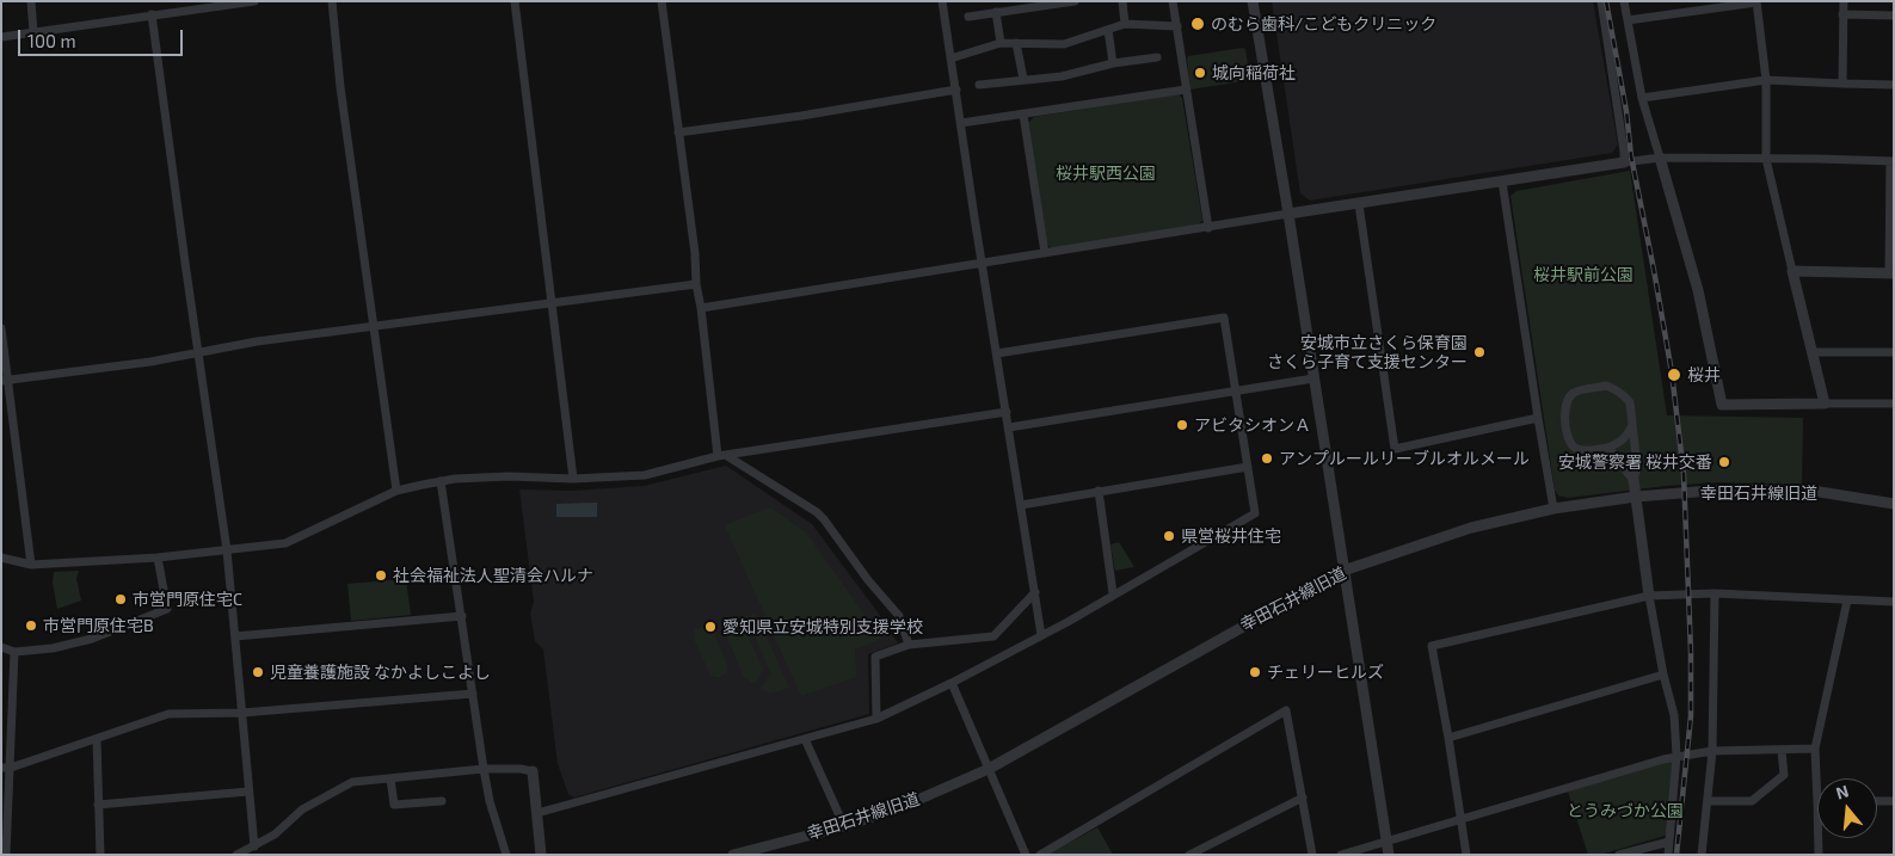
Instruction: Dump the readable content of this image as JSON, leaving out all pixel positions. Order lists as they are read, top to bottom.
{
  "streets": {
    "street": ["幸田石井線旧道"]
  },
  "parks": ["桜井駅西公園", "桜井駅前公園", "とうみづか公園"],
  "places": [
    "のむら歯科/こどもクリニック",
    "城向稲荷社",
    "安城市立さくら保育園 さくら子育て支援センター",
    "桜井",
    "アビタシオンＡ",
    "アンプルールリーブルオルメール",
    "安城警察署 桜井交番",
    "県営桜井住宅",
    "社会福祉法人聖清会ハルナ",
    "市営門原住宅C",
    "市営門原住宅B",
    "愛知県立安城特別支援学校",
    "児童養護施設 なかよしこよし",
    "チェリーヒルズ"
  ],
  "scale_bar": "100 m",
  "north": "top"
}
